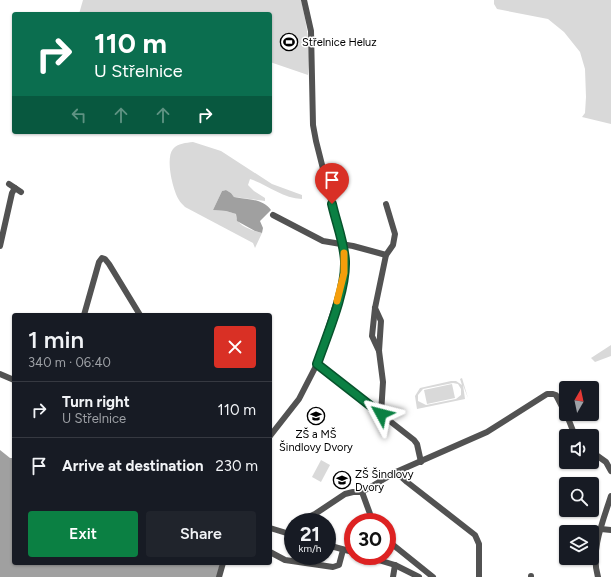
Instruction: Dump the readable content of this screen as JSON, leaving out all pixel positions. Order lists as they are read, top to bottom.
{
  "places": {
    "sports": ["Střelnice Heluz"],
    "school or university": ["ZŠ a MŠ Šindlovy Dvory", "ZŠ Šindlovy Dvory"]
  },
  "north": "top",
  "page": {
    "turn": ["110 m", "U Střelnice"],
    "heading": ["1 min", "340 m · 06:40"],
    "list": [
      {
        "name": "Turn right",
        "note": "U Střelnice",
        "value": "110 m"
      },
      {
        "name": "Arrive at destination",
        "value": "230 m"
      }
    ],
    "buttons": ["Exit", "Share"],
    "speed": "21 km/h",
    "limit": "30"
  }
}
